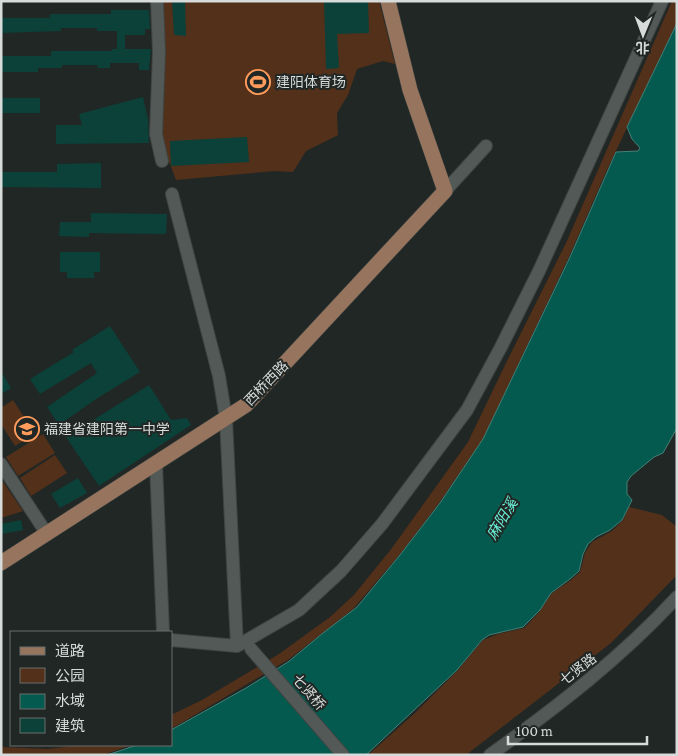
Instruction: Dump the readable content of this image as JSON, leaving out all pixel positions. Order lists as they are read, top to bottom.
{
  "streets": {
    "main road": ["西桥西路"],
    "street": ["七贤路", "七贤桥"]
  },
  "water": ["麻阳溪"],
  "places": {
    "sports": ["建阳体育场"],
    "school or university": ["福建省建阳第一中学"]
  },
  "legend": [
    "道路",
    "公园",
    "水域",
    "建筑"
  ],
  "scale_bar": "100 m",
  "north": "bottom"
}
